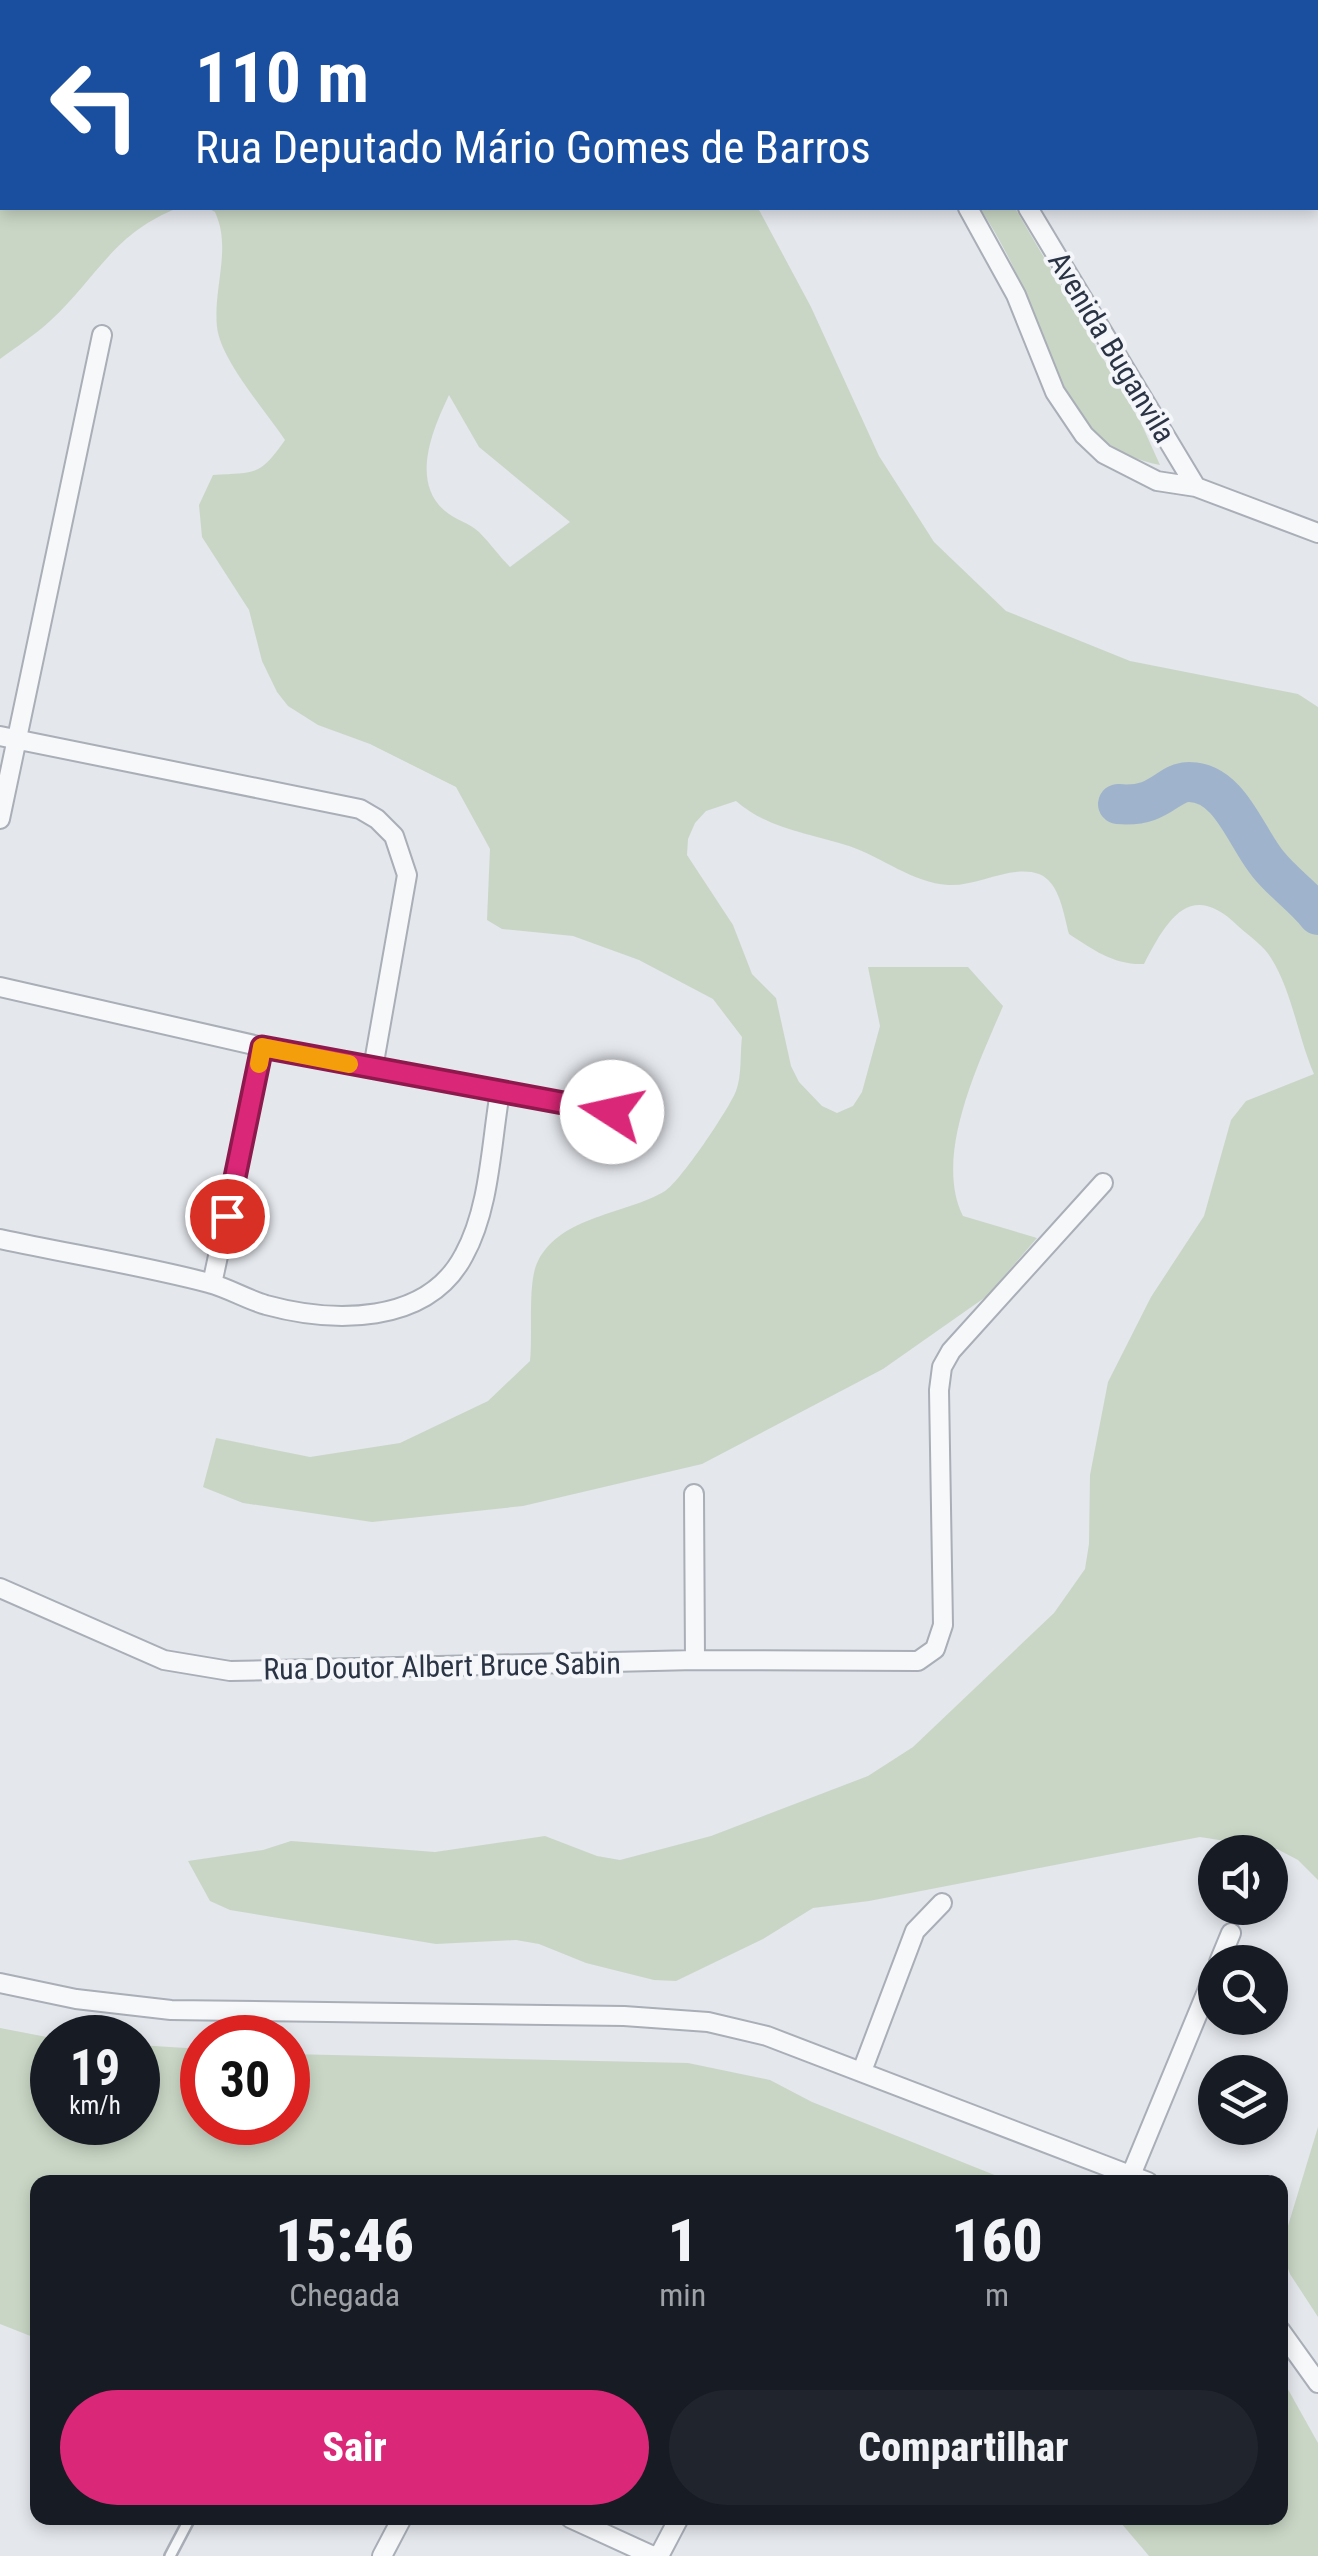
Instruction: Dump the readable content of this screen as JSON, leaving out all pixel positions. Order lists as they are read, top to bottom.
{
  "streets": {
    "street": ["Avenida Buganvila", "Rua Doutor Albert Bruce Sabin"]
  },
  "page": {
    "turn": ["110 m", "Rua Deputado Mário Gomes de Barros"],
    "speed": "19 km/h",
    "limit": "30",
    "eta": [
      "15:46",
      "Chegada",
      "1",
      "min",
      "160",
      "m"
    ],
    "buttons": ["Sair", "Compartilhar"]
  }
}
